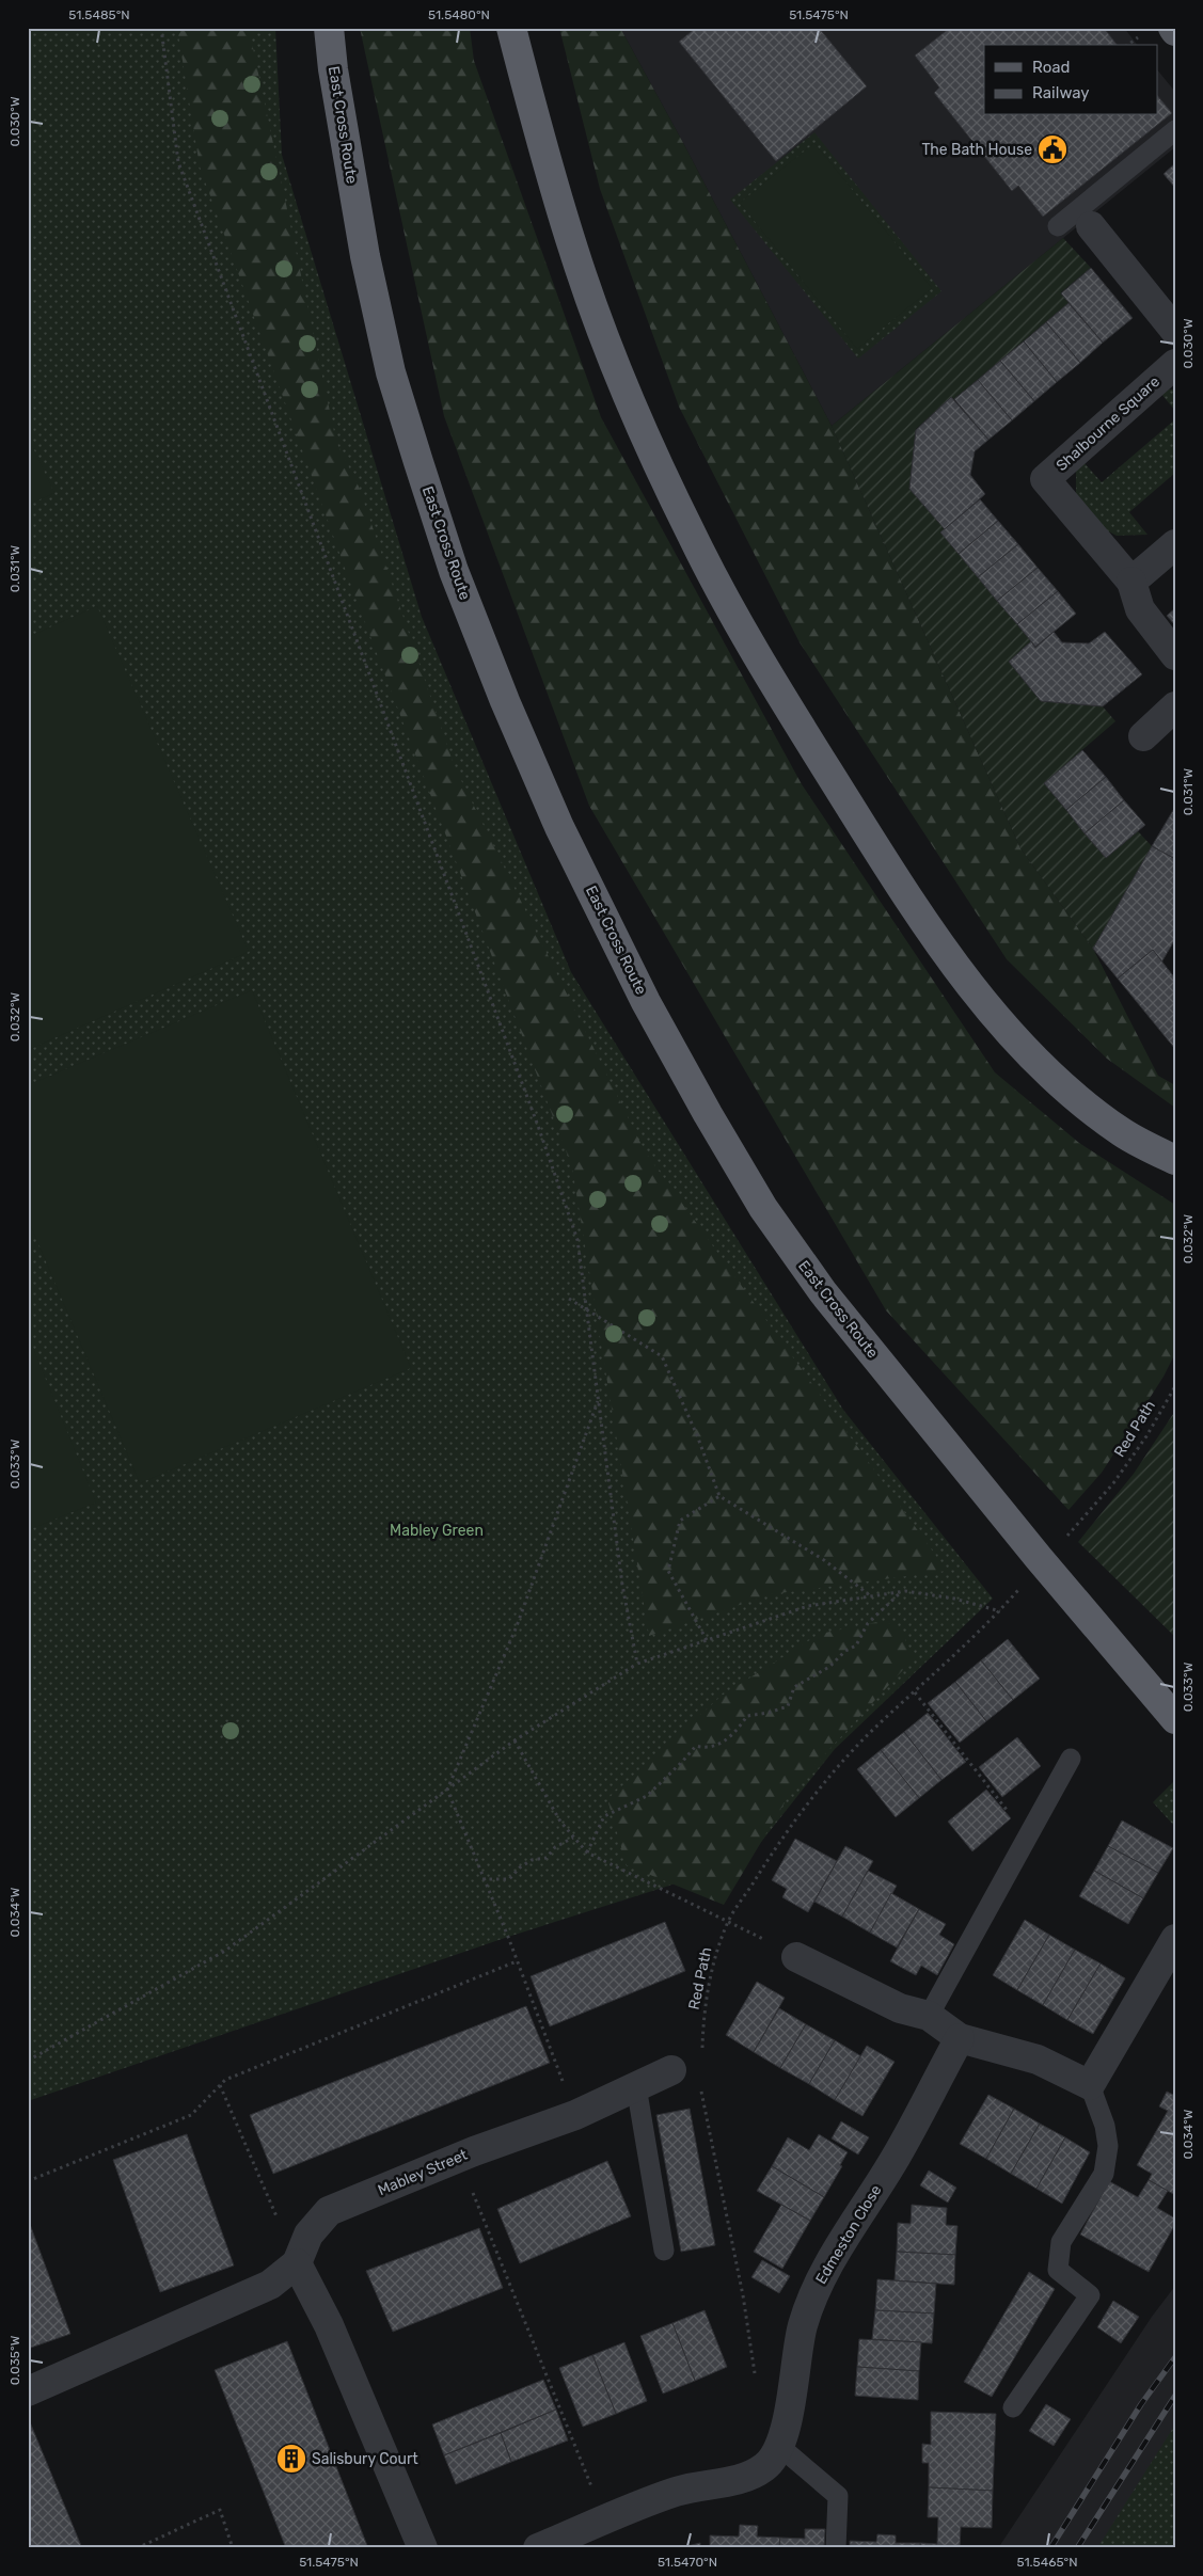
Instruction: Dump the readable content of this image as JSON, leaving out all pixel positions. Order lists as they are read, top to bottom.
{
  "streets": {
    "highway": ["East Cross Route"],
    "street": ["Shalbourne Square", "Mabley Street", "Edmeston Close"],
    "path": ["Red Path"]
  },
  "parks": ["Mabley Green"],
  "places": {
    "public building": ["The Bath House"],
    "building": ["Salisbury Court"]
  },
  "legend": ["Road", "Railway"],
  "coordinates": [
    "51.5485°N",
    "51.5480°N",
    "51.5475°N",
    "0.030°W",
    "0.031°W",
    "0.032°W",
    "0.033°W",
    "0.034°W",
    "0.035°W",
    "51.5470°N",
    "51.5465°N"
  ]
}
